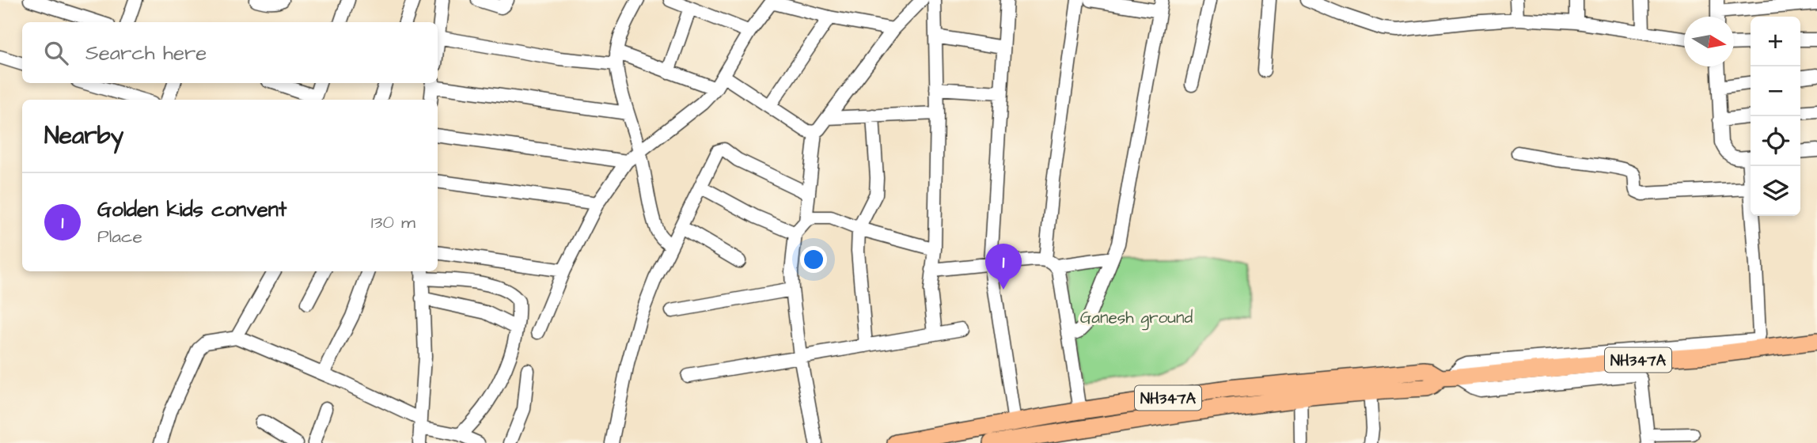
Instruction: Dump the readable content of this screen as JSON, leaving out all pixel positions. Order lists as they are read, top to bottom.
{
  "streets": {
    "highway": ["NH347A"]
  },
  "parks": ["Ganesh ground"],
  "north": "right",
  "page": {
    "map_buttons": ["+", "−"],
    "search": "Search here",
    "heading": "Nearby",
    "list": [
      {
        "mark": "1",
        "name": "Golden kids convent",
        "note": "Place",
        "value": "130 m"
      }
    ],
    "pins": "1"
  }
}
